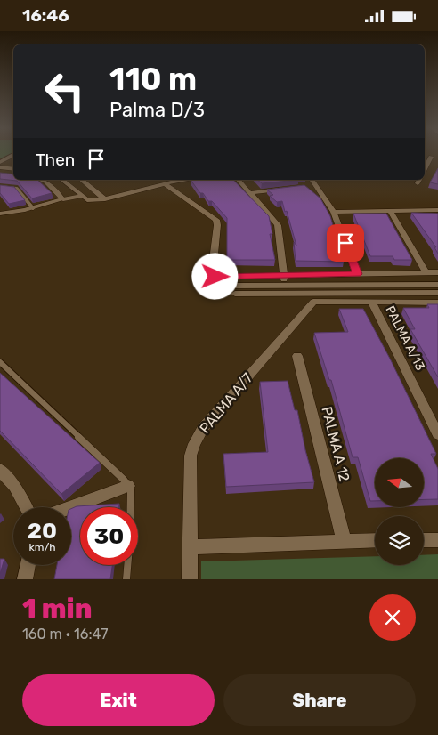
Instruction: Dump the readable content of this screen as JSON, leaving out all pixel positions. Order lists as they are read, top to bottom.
{
  "streets": {
    "street": ["PALMA A/13", "PALMA A/7", "PALMA A 12"]
  },
  "crossings": [
    ["PALMA A/13", "PALMA A/7"]
  ],
  "north": "left",
  "page": {
    "status": "16:46",
    "turn": ["110 m", "Palma D/3"],
    "then": "Then",
    "speed": "20 km/h",
    "limit": "30",
    "heading": ["1 min", "160 m · 16:47"],
    "buttons": ["Exit", "Share"]
  }
}
